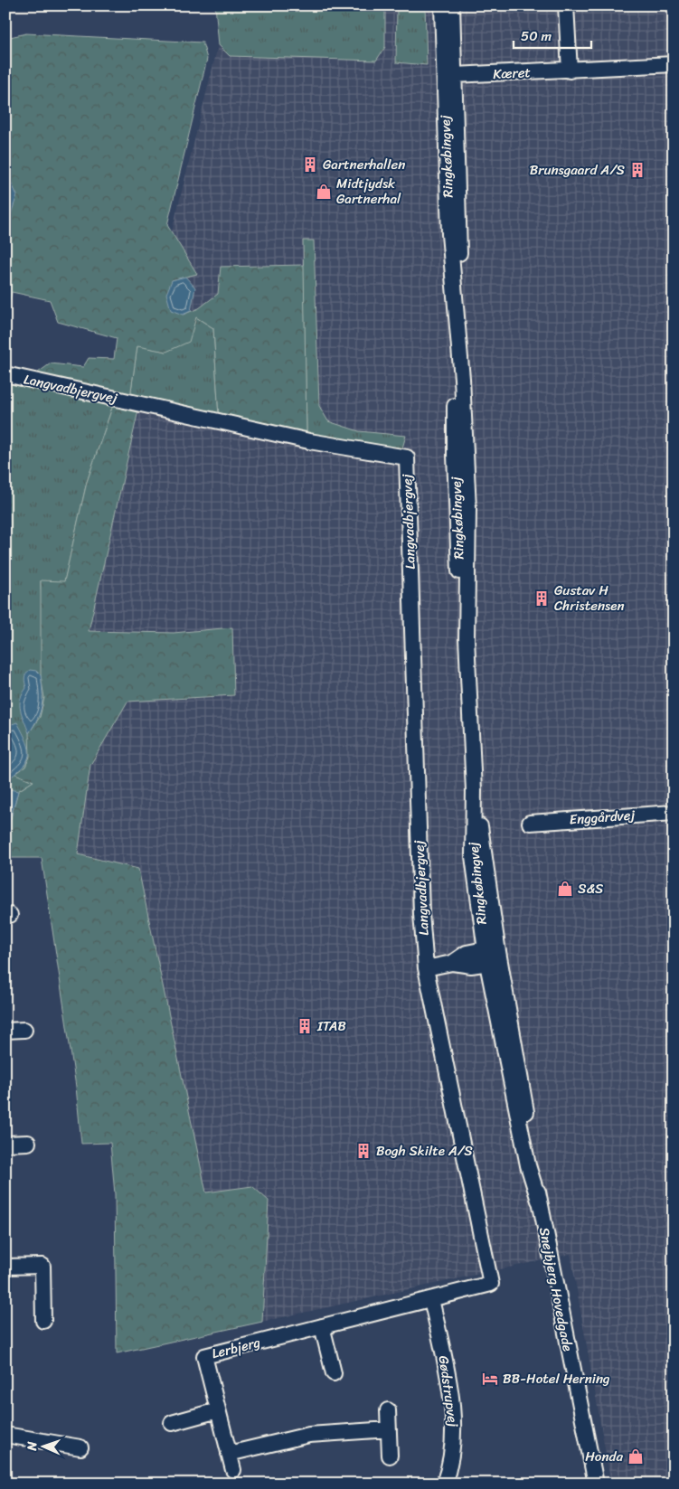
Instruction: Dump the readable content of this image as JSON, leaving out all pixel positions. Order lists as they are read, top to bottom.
{
  "streets": {
    "street": [
      "Kæret",
      "Ringkøbingvej",
      "Langvadbjergvej",
      "Enggårdvej",
      "Snejbjerg Hovedgade",
      "Lerbjerg",
      "Gødstrupvej"
    ]
  },
  "crossings": [
    ["Kæret", "Ringkøbingvej"],
    ["Ringkøbingvej", "Snejbjerg Hovedgade"],
    ["Langvadbjergvej", "Lerbjerg"],
    ["Langvadbjergvej", "Gødstrupvej"],
    ["Lerbjerg", "Gødstrupvej"]
  ],
  "places": {
    "building": [
      "Gartnerhallen",
      "Brunsgaard A/S",
      "Gustav H Christensen",
      "ITAB",
      "Bogh Skilte A/S"
    ],
    "shop": ["Midtjydsk Gartnerhal", "S&S", "Honda"],
    "hotel": ["BB-Hotel Herning"]
  },
  "scale_bar": "50 m",
  "north": "left"
}
